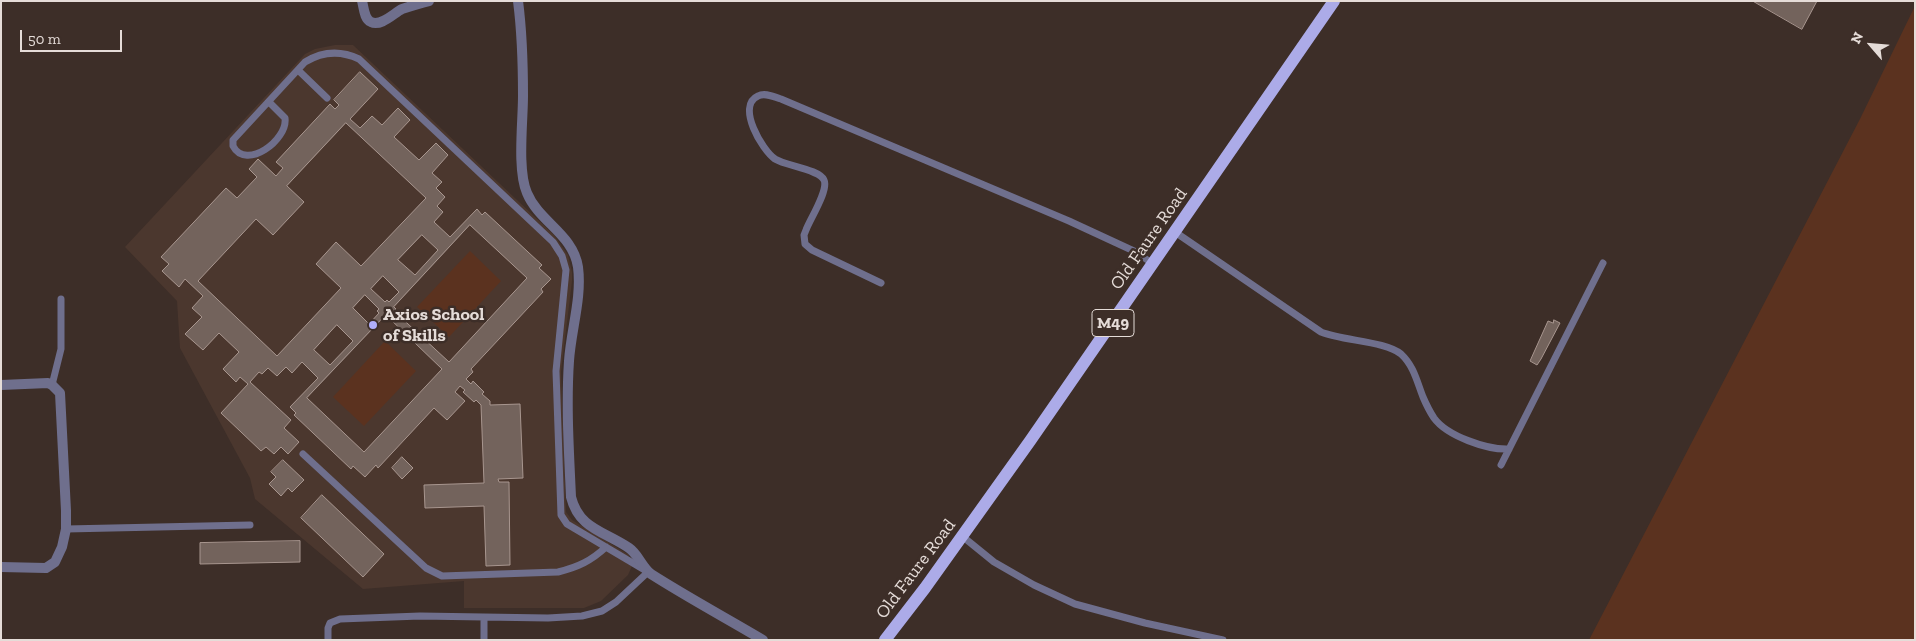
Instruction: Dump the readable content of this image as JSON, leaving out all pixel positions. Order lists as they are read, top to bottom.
{
  "streets": {
    "main road": ["Old Faure Road", "M49"]
  },
  "places": ["Axios School of Skills"],
  "scale_bar": "50 m",
  "north": "top left"
}
